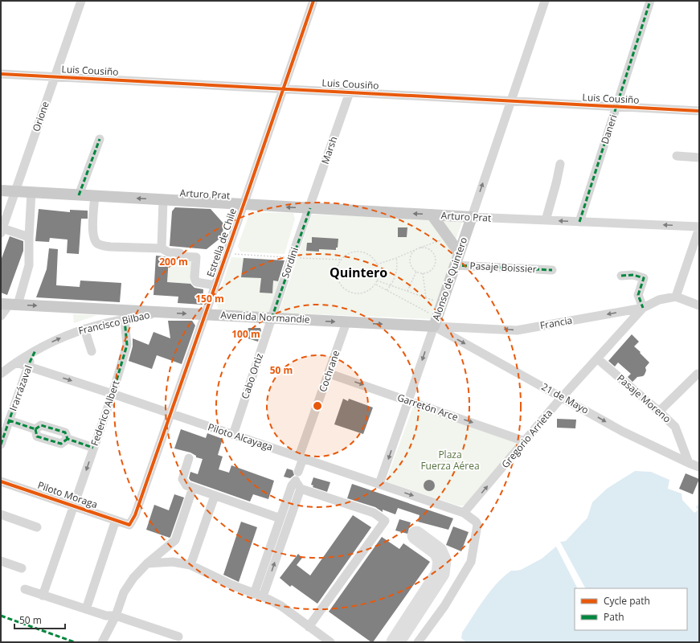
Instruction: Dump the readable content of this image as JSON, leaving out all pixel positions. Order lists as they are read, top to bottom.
{
  "streets": {
    "main road": ["Arturo Prat", "Alonso de Quintero", "Avenida Normandie"],
    "street": [
      "Luis Cousiño",
      "Orione",
      "Daneri",
      "Marsh",
      "Estrella de Chile",
      "Sordini",
      "Pasaje Boissier",
      "Francisco Bilbao",
      "Francia",
      "Cochrane",
      "Cabo Ortiz",
      "Irarrázaval",
      "21 de Mayo",
      "Pasaje Moreno",
      "Garretón Arce",
      "Federico Albert",
      "Piloto Alcayaga",
      "Gregorio Arrieta",
      "Piloto Moraga"
    ]
  },
  "crossings": [
    ["Luis Cousiño", "Orione"],
    ["Luis Cousiño", "Daneri"],
    ["Luis Cousiño", "Marsh"],
    ["Luis Cousiño", "Estrella de Chile"],
    ["Luis Cousiño", "Alonso de Quintero"],
    ["Orione", "Arturo Prat"],
    ["Daneri", "Arturo Prat"],
    ["Marsh", "Arturo Prat"],
    ["Marsh", "Sordini"],
    ["Arturo Prat", "Estrella de Chile"],
    ["Arturo Prat", "Sordini"],
    ["Arturo Prat", "Alonso de Quintero"],
    ["Estrella de Chile", "Avenida Normandie"],
    ["Estrella de Chile", "Piloto Alcayaga"],
    ["Estrella de Chile", "Piloto Moraga"],
    ["Sordini", "Avenida Normandie"],
    ["Sordini", "Cabo Ortiz"],
    ["Pasaje Boissier", "Alonso de Quintero"],
    ["Alonso de Quintero", "Avenida Normandie"],
    ["Alonso de Quintero", "Francia"],
    ["Alonso de Quintero", "21 de Mayo"],
    ["Alonso de Quintero", "Garretón Arce"],
    ["Alonso de Quintero", "Piloto Alcayaga"],
    ["Avenida Normandie", "Francisco Bilbao"],
    ["Avenida Normandie", "Francia"],
    ["Avenida Normandie", "Cochrane"],
    ["Avenida Normandie", "Cabo Ortiz"],
    ["Avenida Normandie", "21 de Mayo"],
    ["Francisco Bilbao", "Irarrázaval"],
    ["Francisco Bilbao", "Federico Albert"],
    ["Francisco Bilbao", "Piloto Alcayaga"],
    ["Francia", "21 de Mayo"],
    ["Francia", "Gregorio Arrieta"],
    ["Cochrane", "Garretón Arce"],
    ["Cochrane", "Piloto Alcayaga"],
    ["Cabo Ortiz", "Piloto Alcayaga"],
    ["Irarrázaval", "Piloto Alcayaga"],
    ["21 de Mayo", "Pasaje Moreno"],
    ["21 de Mayo", "Gregorio Arrieta"],
    ["Pasaje Moreno", "Gregorio Arrieta"],
    ["Garretón Arce", "Gregorio Arrieta"],
    ["Federico Albert", "Piloto Alcayaga"],
    ["Federico Albert", "Piloto Moraga"],
    ["Piloto Alcayaga", "Gregorio Arrieta"]
  ],
  "one_way": [
    "Arturo Prat",
    "Avenida Normandie",
    "Francia",
    "21 de Mayo",
    "Garretón Arce"
  ],
  "districts": ["Quintero"],
  "parks": ["Plaza Fuerza Aérea"],
  "legend": ["Cycle path", "Path"],
  "scale_bar": "50 m",
  "rings": [
    "200 m",
    "150 m",
    "100 m",
    "50 m"
  ]
}
